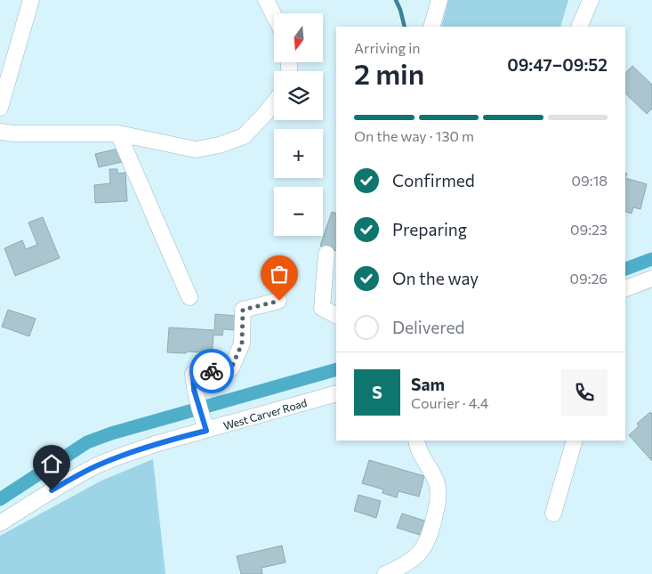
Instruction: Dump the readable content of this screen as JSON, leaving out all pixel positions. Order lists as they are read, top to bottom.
{
  "streets": {
    "street": ["West Carver Road"]
  },
  "north": "bottom",
  "page": {
    "map_buttons": ["+", "−"],
    "heading": ["2 min", "Arriving in", "09:47–09:52"],
    "panel": ["Sam", "Courier · 4.4"],
    "bar": "On the way · 130 m",
    "list": [
      ["Confirmed", "09:18"],
      ["Preparing", "09:23"],
      ["On the way", "09:26"],
      "Delivered"
    ],
    "round": "S"
  }
}
